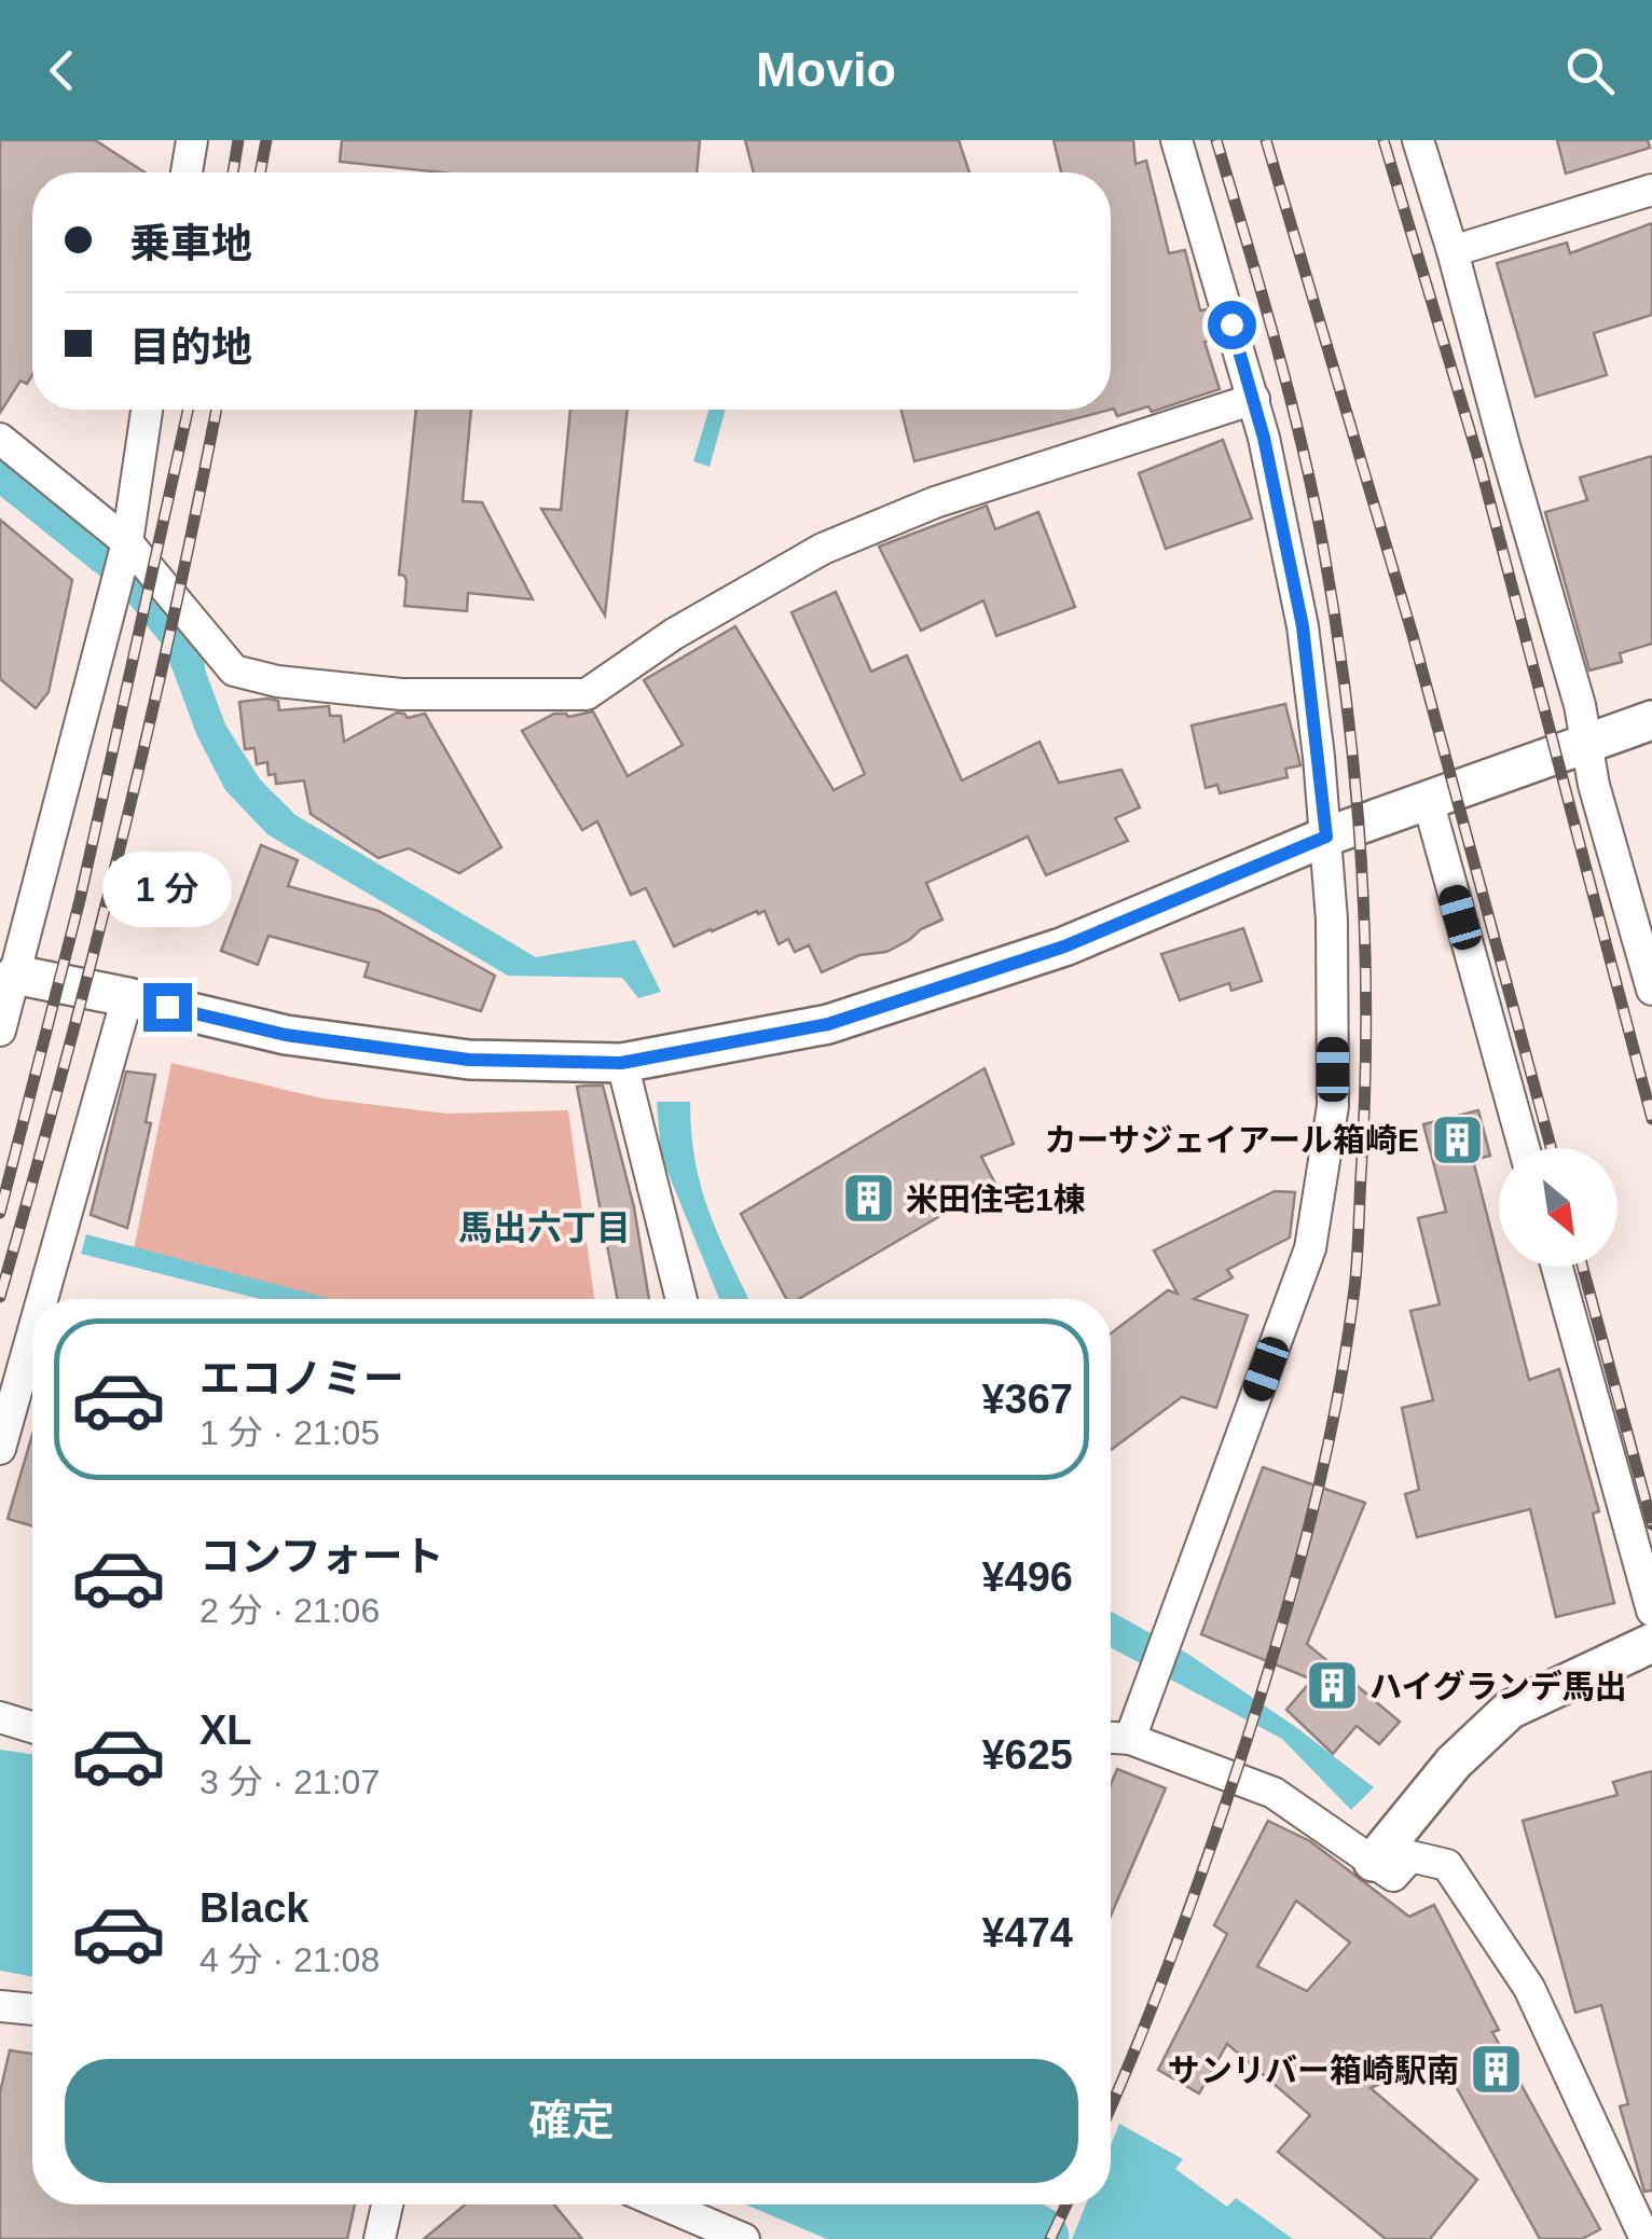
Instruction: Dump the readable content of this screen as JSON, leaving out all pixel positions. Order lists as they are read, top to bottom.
{
  "districts": ["馬出六丁目"],
  "places": {
    "building": [
      "カーサジェイアール箱崎E",
      "米田住宅1棟",
      "ハイグランデ馬出",
      "サンリバー箱崎駅南"
    ]
  },
  "north": "bottom right",
  "page": {
    "header": "Movio",
    "banner": ["乗車地", "目的地"],
    "bubble": "1 分",
    "list": [
      {
        "name": "エコノミー",
        "note": "1 分 · 21:05",
        "value": "¥367"
      },
      {
        "name": "コンフォート",
        "note": "2 分 · 21:06",
        "value": "¥496"
      },
      {
        "name": "XL",
        "note": "3 分 · 21:07",
        "value": "¥625"
      },
      {
        "name": "Black",
        "note": "4 分 · 21:08",
        "value": "¥474"
      }
    ],
    "buttons": "確定"
  }
}
